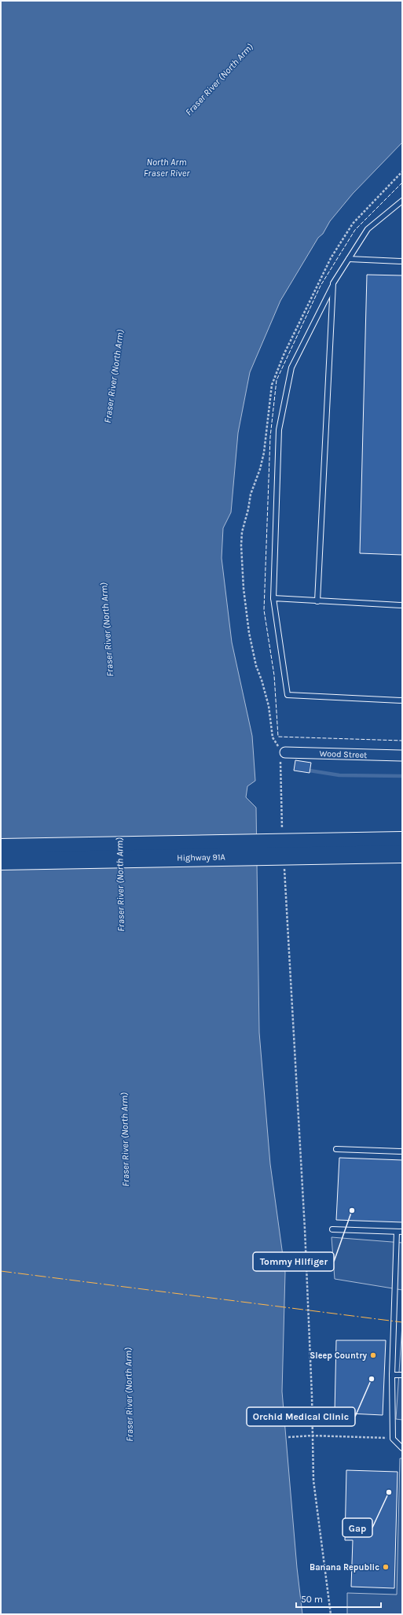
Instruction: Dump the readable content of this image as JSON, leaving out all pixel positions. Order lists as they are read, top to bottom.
{
  "streets": {
    "highway": ["Highway 91A"],
    "street": ["Wood Street"]
  },
  "water": ["Fraser River (North Arm)", "North Arm Fraser River"],
  "places": [
    "Tommy Hilfiger",
    "Sleep Country",
    "Orchid Medical Clinic",
    "Gap",
    "Banana Republic"
  ],
  "scale_bar": "50 m"
}
